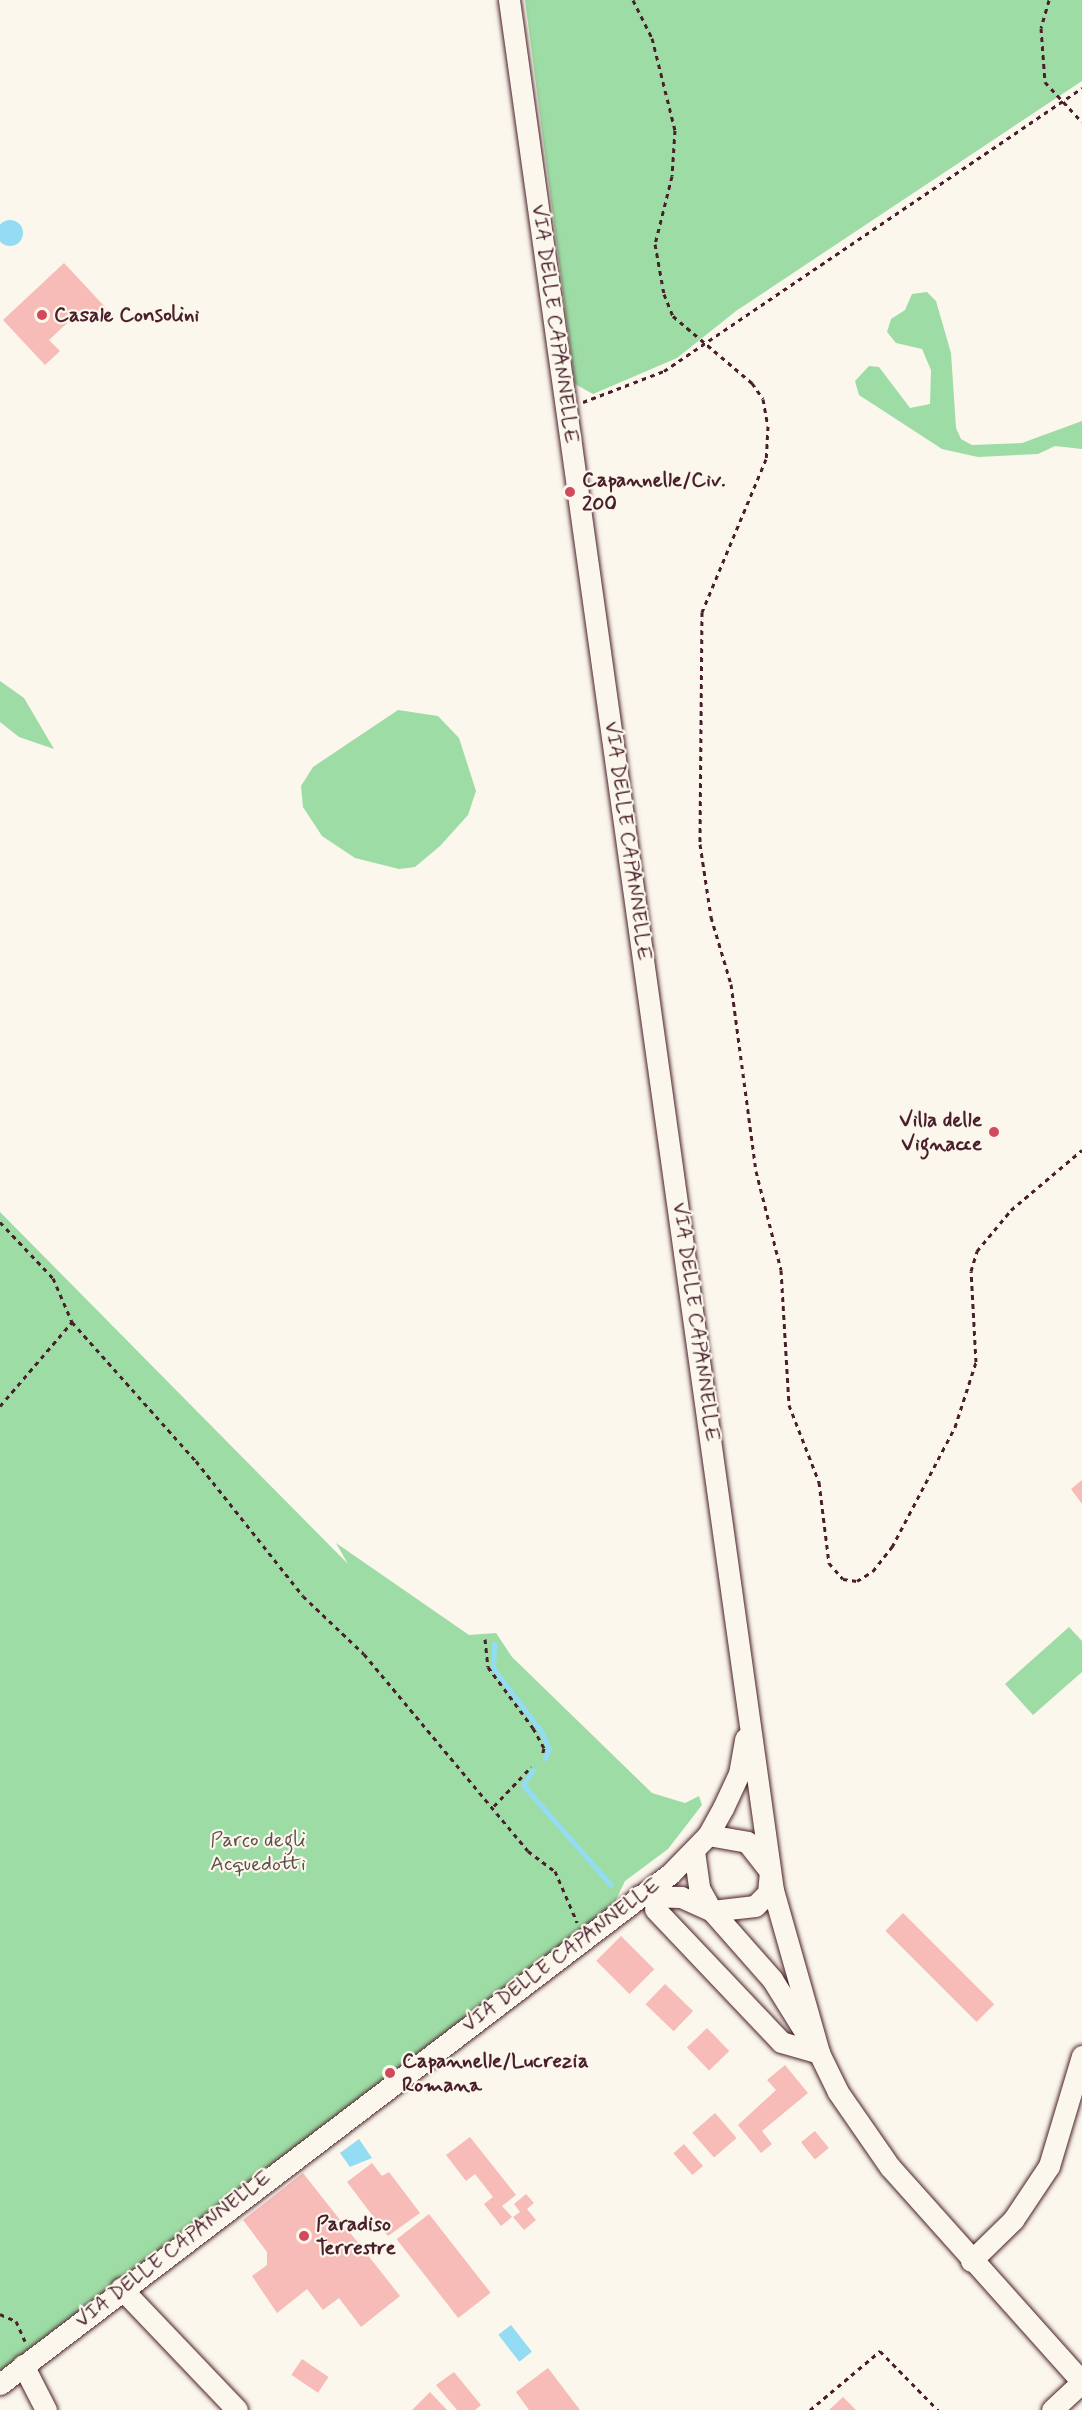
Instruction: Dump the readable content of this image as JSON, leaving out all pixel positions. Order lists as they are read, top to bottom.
{
  "streets": {
    "street": ["VIA DELLE CAPANNELLE"]
  },
  "parks": ["Parco degli Acquedotti"],
  "places": [
    "Casale Consolini",
    "Capannelle/Civ. 200",
    "Villa delle Vignacce",
    "Capannelle/Lucrezia Romana",
    "Paradiso Terrestre"
  ]
}
